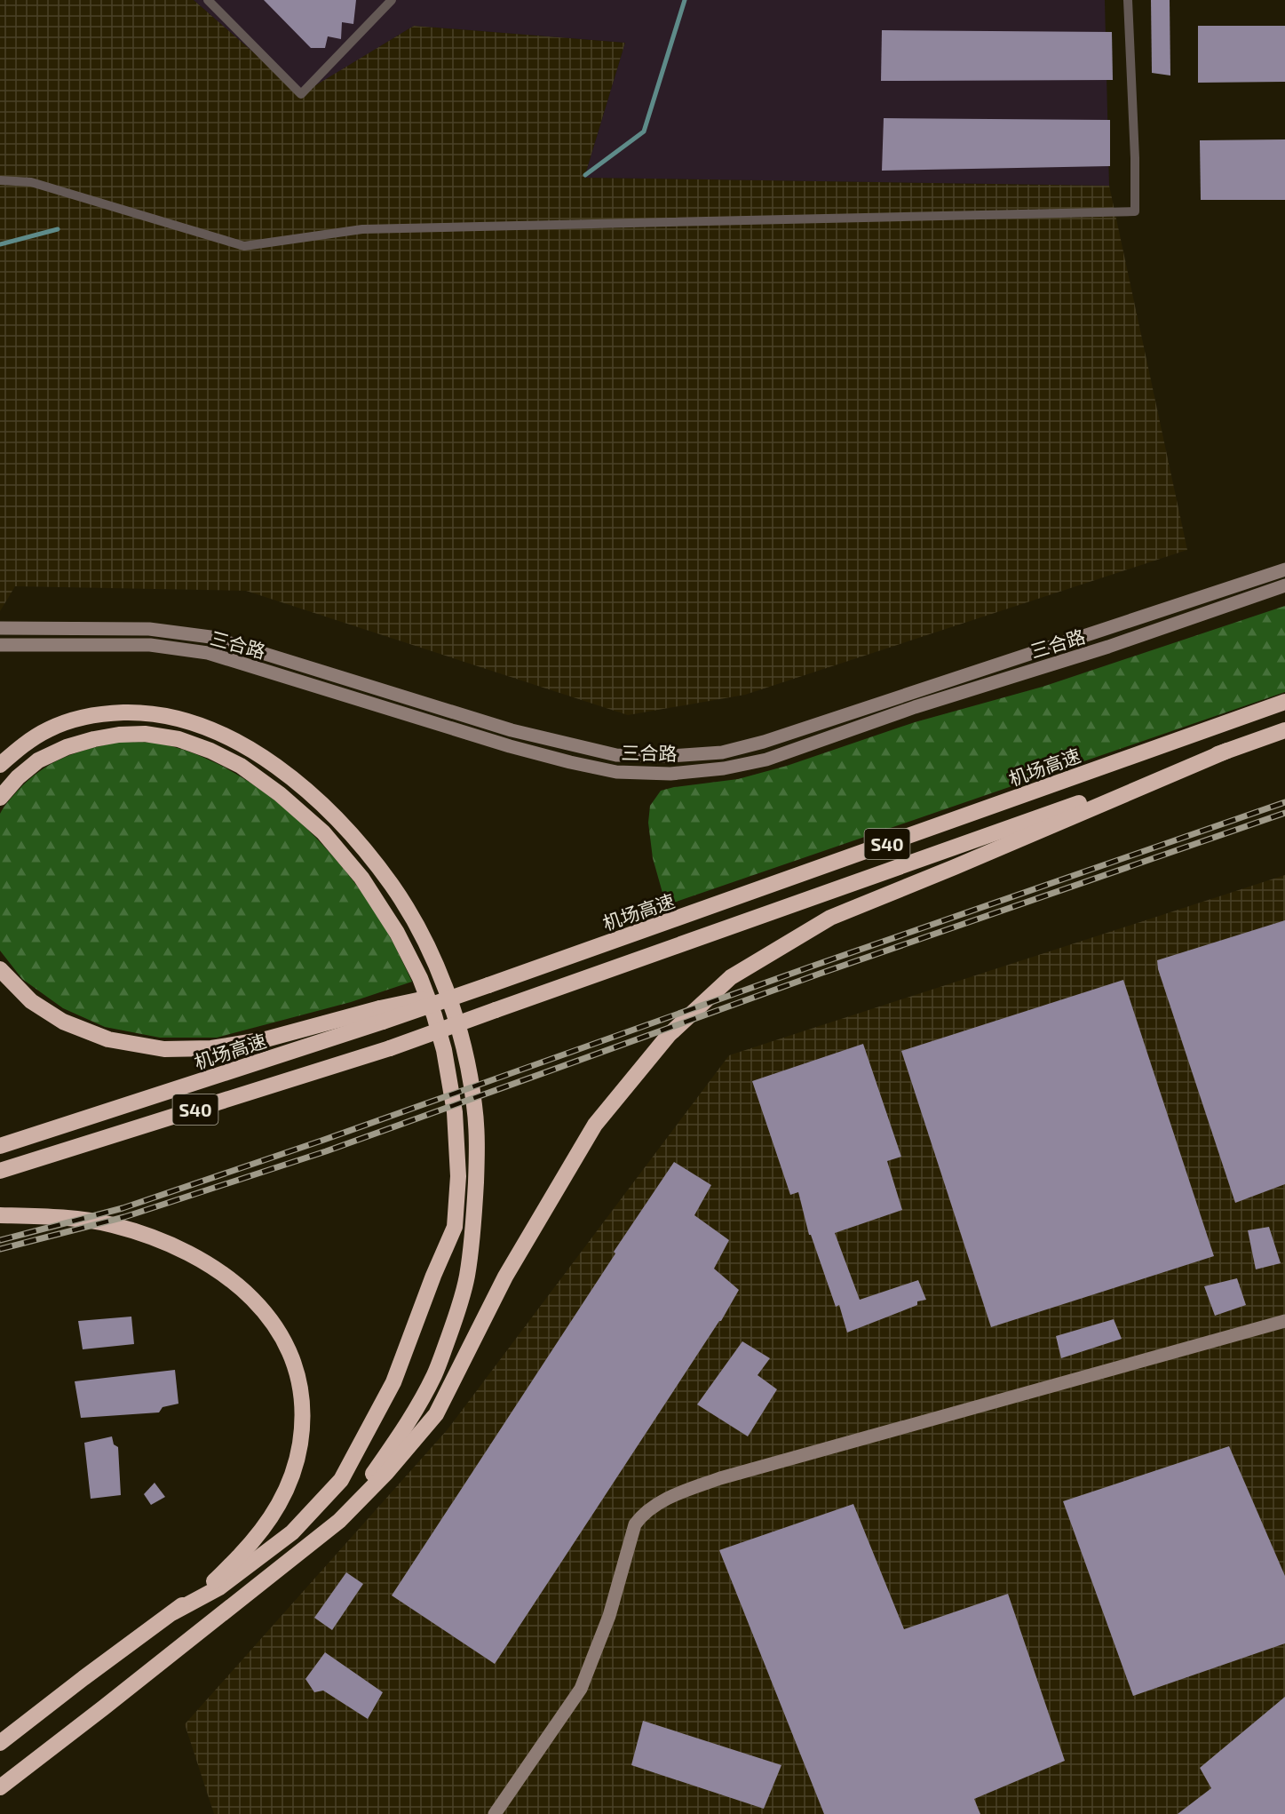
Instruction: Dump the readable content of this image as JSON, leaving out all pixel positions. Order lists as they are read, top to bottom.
{
  "streets": {
    "highway": ["机场高速", "S40"],
    "main road": ["三合路"]
  }
}
